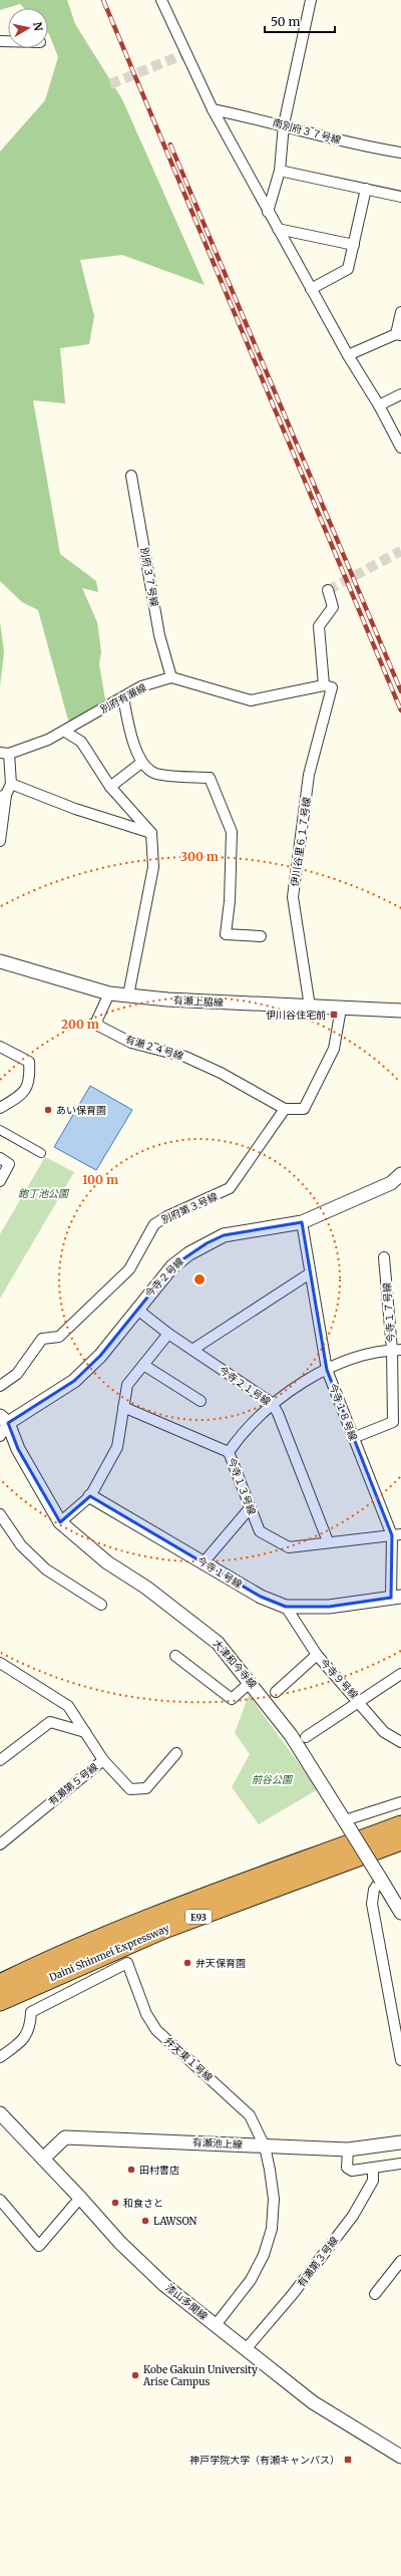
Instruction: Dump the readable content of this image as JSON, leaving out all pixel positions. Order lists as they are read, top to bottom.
{
  "streets": {
    "highway": ["E93", "Daini Shinmei Expressway"],
    "street": [
      "南別府３７号線",
      "別府３７号線",
      "別府有瀬線",
      "伊川谷里６１７号線",
      "有瀬上脇線",
      "有瀬２４号線",
      "別府第３号線",
      "今寺２号線",
      "今寺１７号線",
      "今寺２１号線",
      "今寺１８号線",
      "今寺１３号線",
      "今寺１号線",
      "大津和今寺線",
      "今寺９号線",
      "有瀬第５号線",
      "弁天東１号線",
      "有瀬池上線",
      "有瀬第３号線",
      "漆山多聞線"
    ]
  },
  "crossings": [
    ["別府３７号線", "別府有瀬線"],
    ["伊川谷里６１７号線", "有瀬上脇線"],
    ["有瀬上脇線", "有瀬２４号線"],
    ["有瀬２４号線", "別府第３号線"],
    ["今寺２号線", "今寺２１号線"],
    ["今寺２号線", "今寺１８号線"],
    ["今寺２号線", "大津和今寺線"],
    ["今寺１７号線", "今寺１８号線"],
    ["今寺１７号線", "今寺１３号線"],
    ["今寺２１号線", "今寺１３号線"],
    ["今寺１８号線", "今寺１３号線"],
    ["今寺１８号線", "今寺１号線"],
    ["今寺１号線", "今寺９号線"],
    ["弁天東１号線", "有瀬池上線"],
    ["弁天東１号線", "漆山多聞線"],
    ["有瀬池上線", "漆山多聞線"],
    ["有瀬第３号線", "漆山多聞線"]
  ],
  "parks": ["鉋丁池公園", "前谷公園"],
  "places": {
    "transit": ["伊川谷住宅前", "神戸学院大学（有瀬キャンパス）"],
    "other": [
      "あい保育園",
      "弁天保育園",
      "田村書店",
      "和食さと",
      "LAWSON",
      "Kobe Gakuin University Arise Campus"
    ]
  },
  "scale_bar": "50 m",
  "north": "right",
  "rings": ["300 m", "200 m", "100 m"]
}
